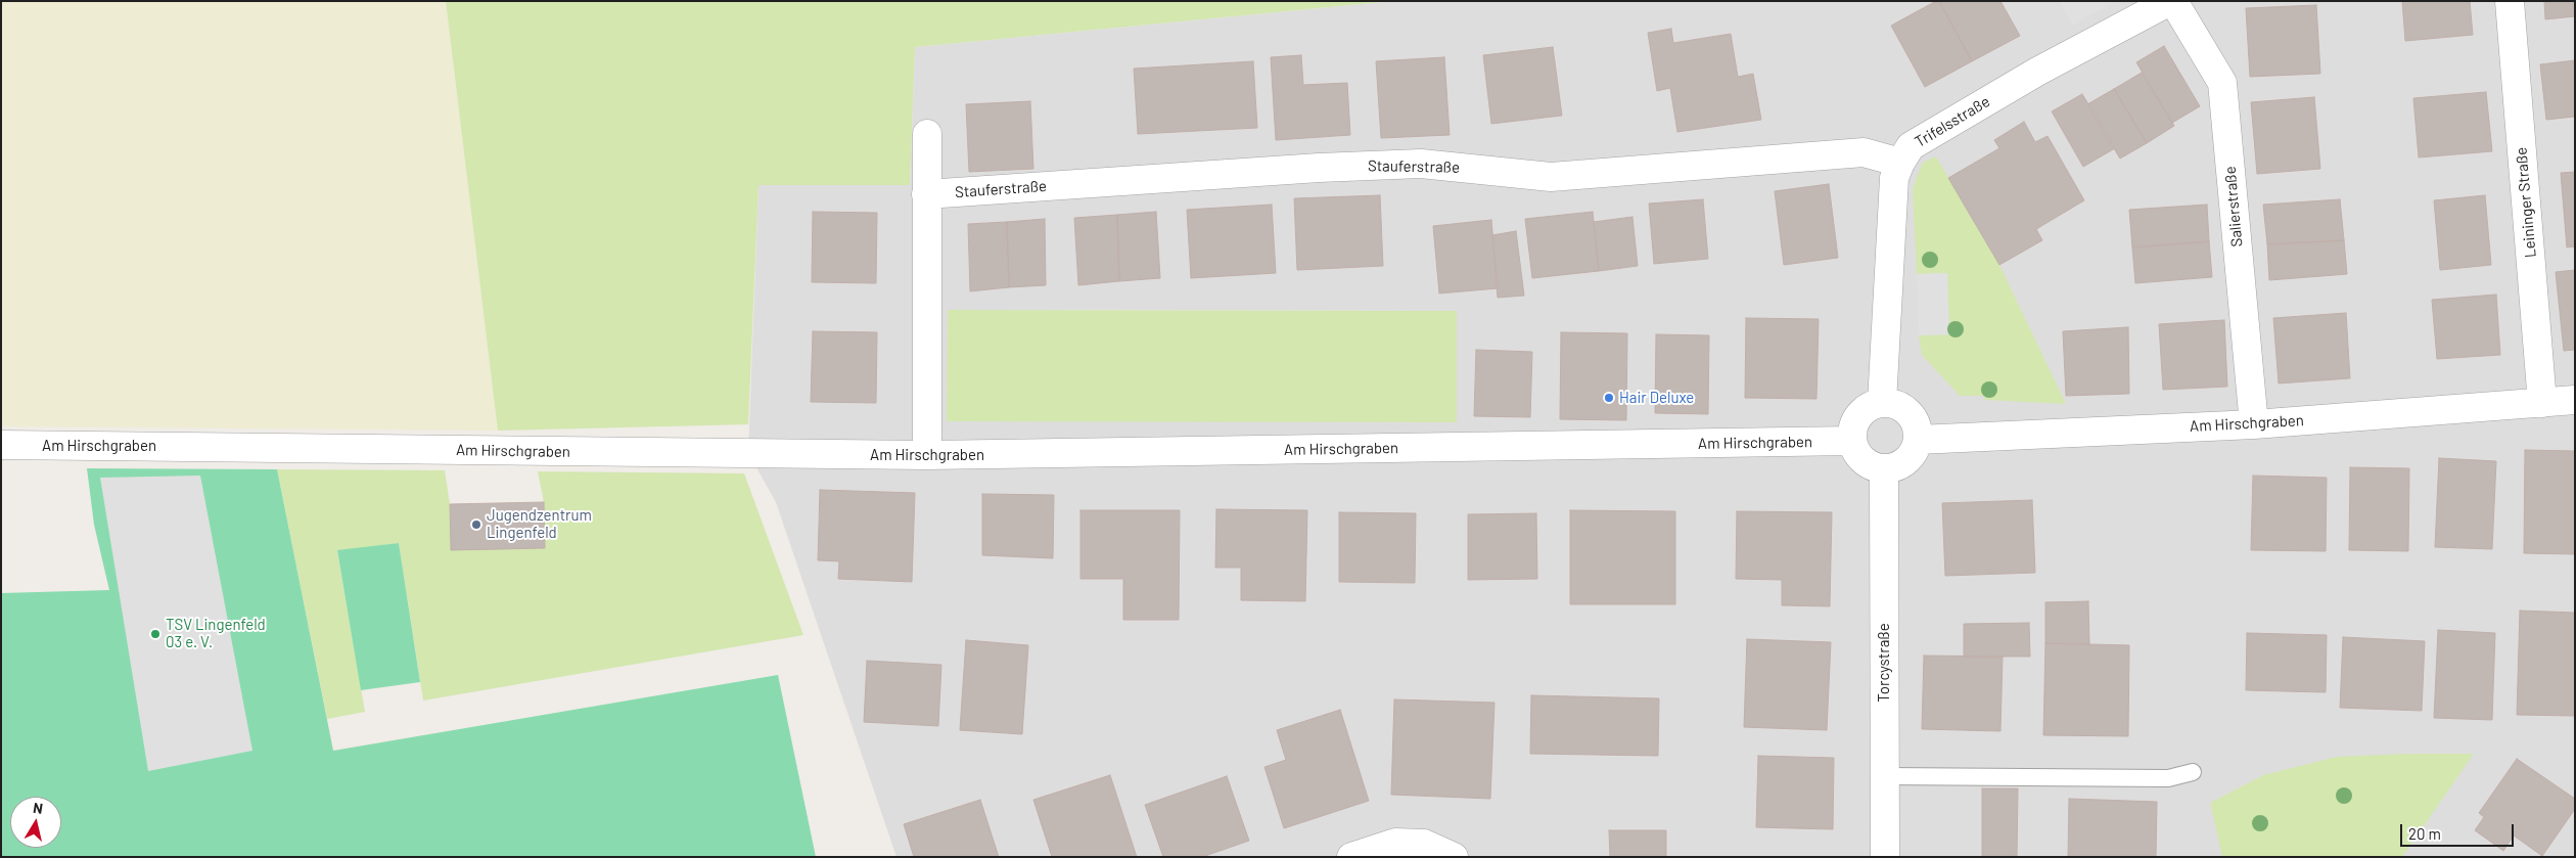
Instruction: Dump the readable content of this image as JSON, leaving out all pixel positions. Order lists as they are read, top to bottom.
{
  "streets": {
    "street": [
      "Trifelsstraße",
      "Stauferstraße",
      "Leininger Straße",
      "Salierstraße",
      "Am Hirschgraben",
      "Torcystraße"
    ]
  },
  "crossings": [
    ["Trifelsstraße", "Stauferstraße"],
    ["Trifelsstraße", "Salierstraße"],
    ["Trifelsstraße", "Am Hirschgraben"],
    ["Trifelsstraße", "Torcystraße"],
    ["Leininger Straße", "Am Hirschgraben"],
    ["Salierstraße", "Am Hirschgraben"],
    ["Am Hirschgraben", "Torcystraße"]
  ],
  "places": ["Hair Deluxe", "Jugendzentrum Lingenfeld", "TSV Lingenfeld 03 e. V."],
  "scale_bar": "20 m",
  "north": "top"
}
